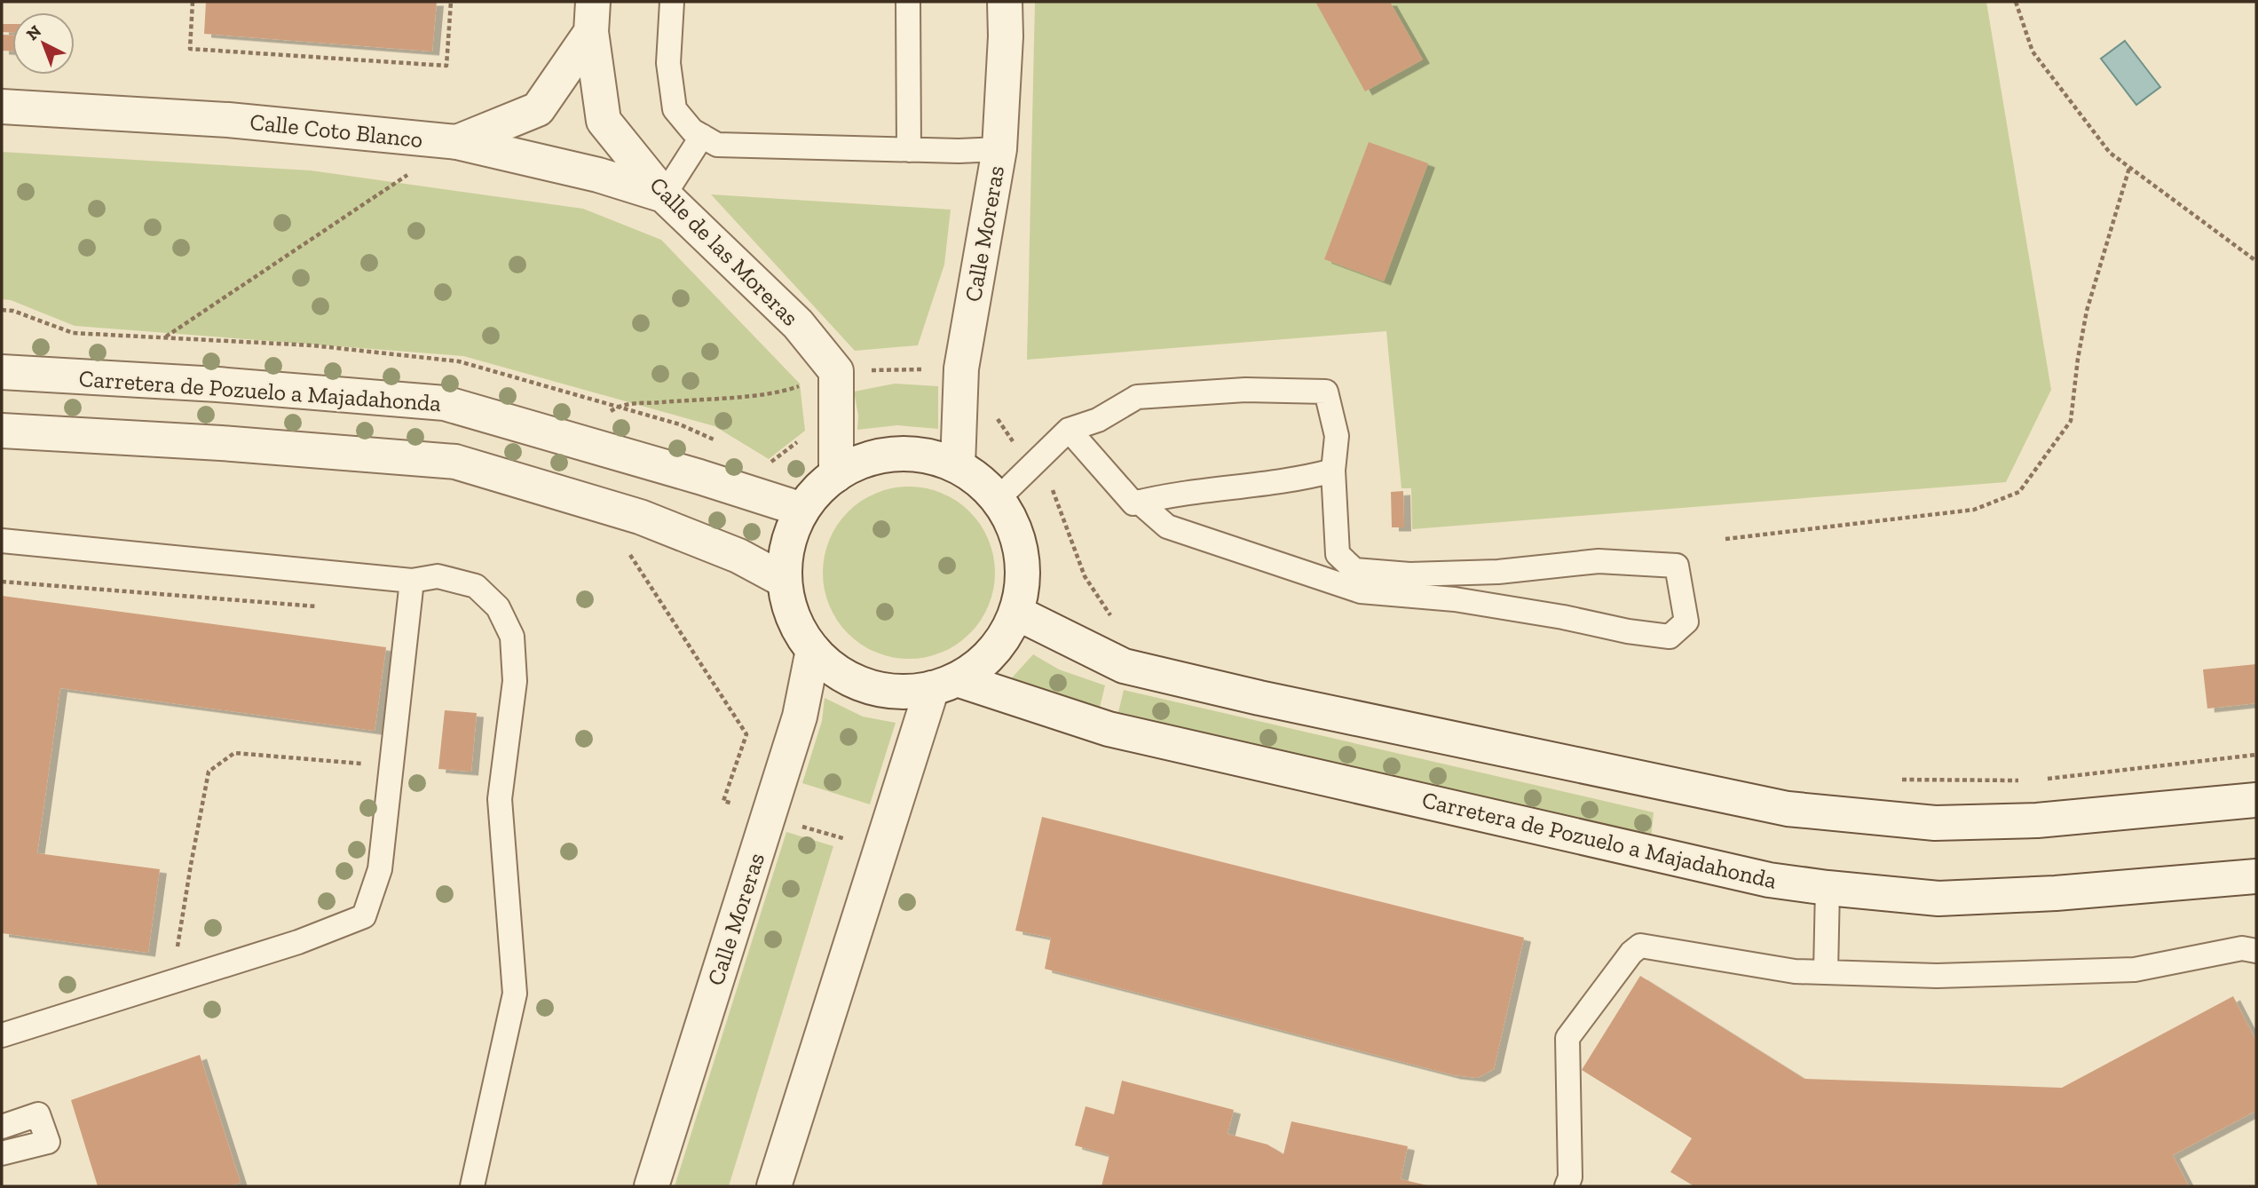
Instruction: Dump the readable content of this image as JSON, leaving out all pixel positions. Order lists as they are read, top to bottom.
{
  "streets": {
    "street": [
      "Calle Coto Blanco",
      "Calle Moreras",
      "Calle de las Moreras",
      "Carretera de Pozuelo a Majadahonda"
    ]
  },
  "crossings": [
    ["Calle Coto Blanco", "Calle de las Moreras"]
  ],
  "north": "top left"
}
